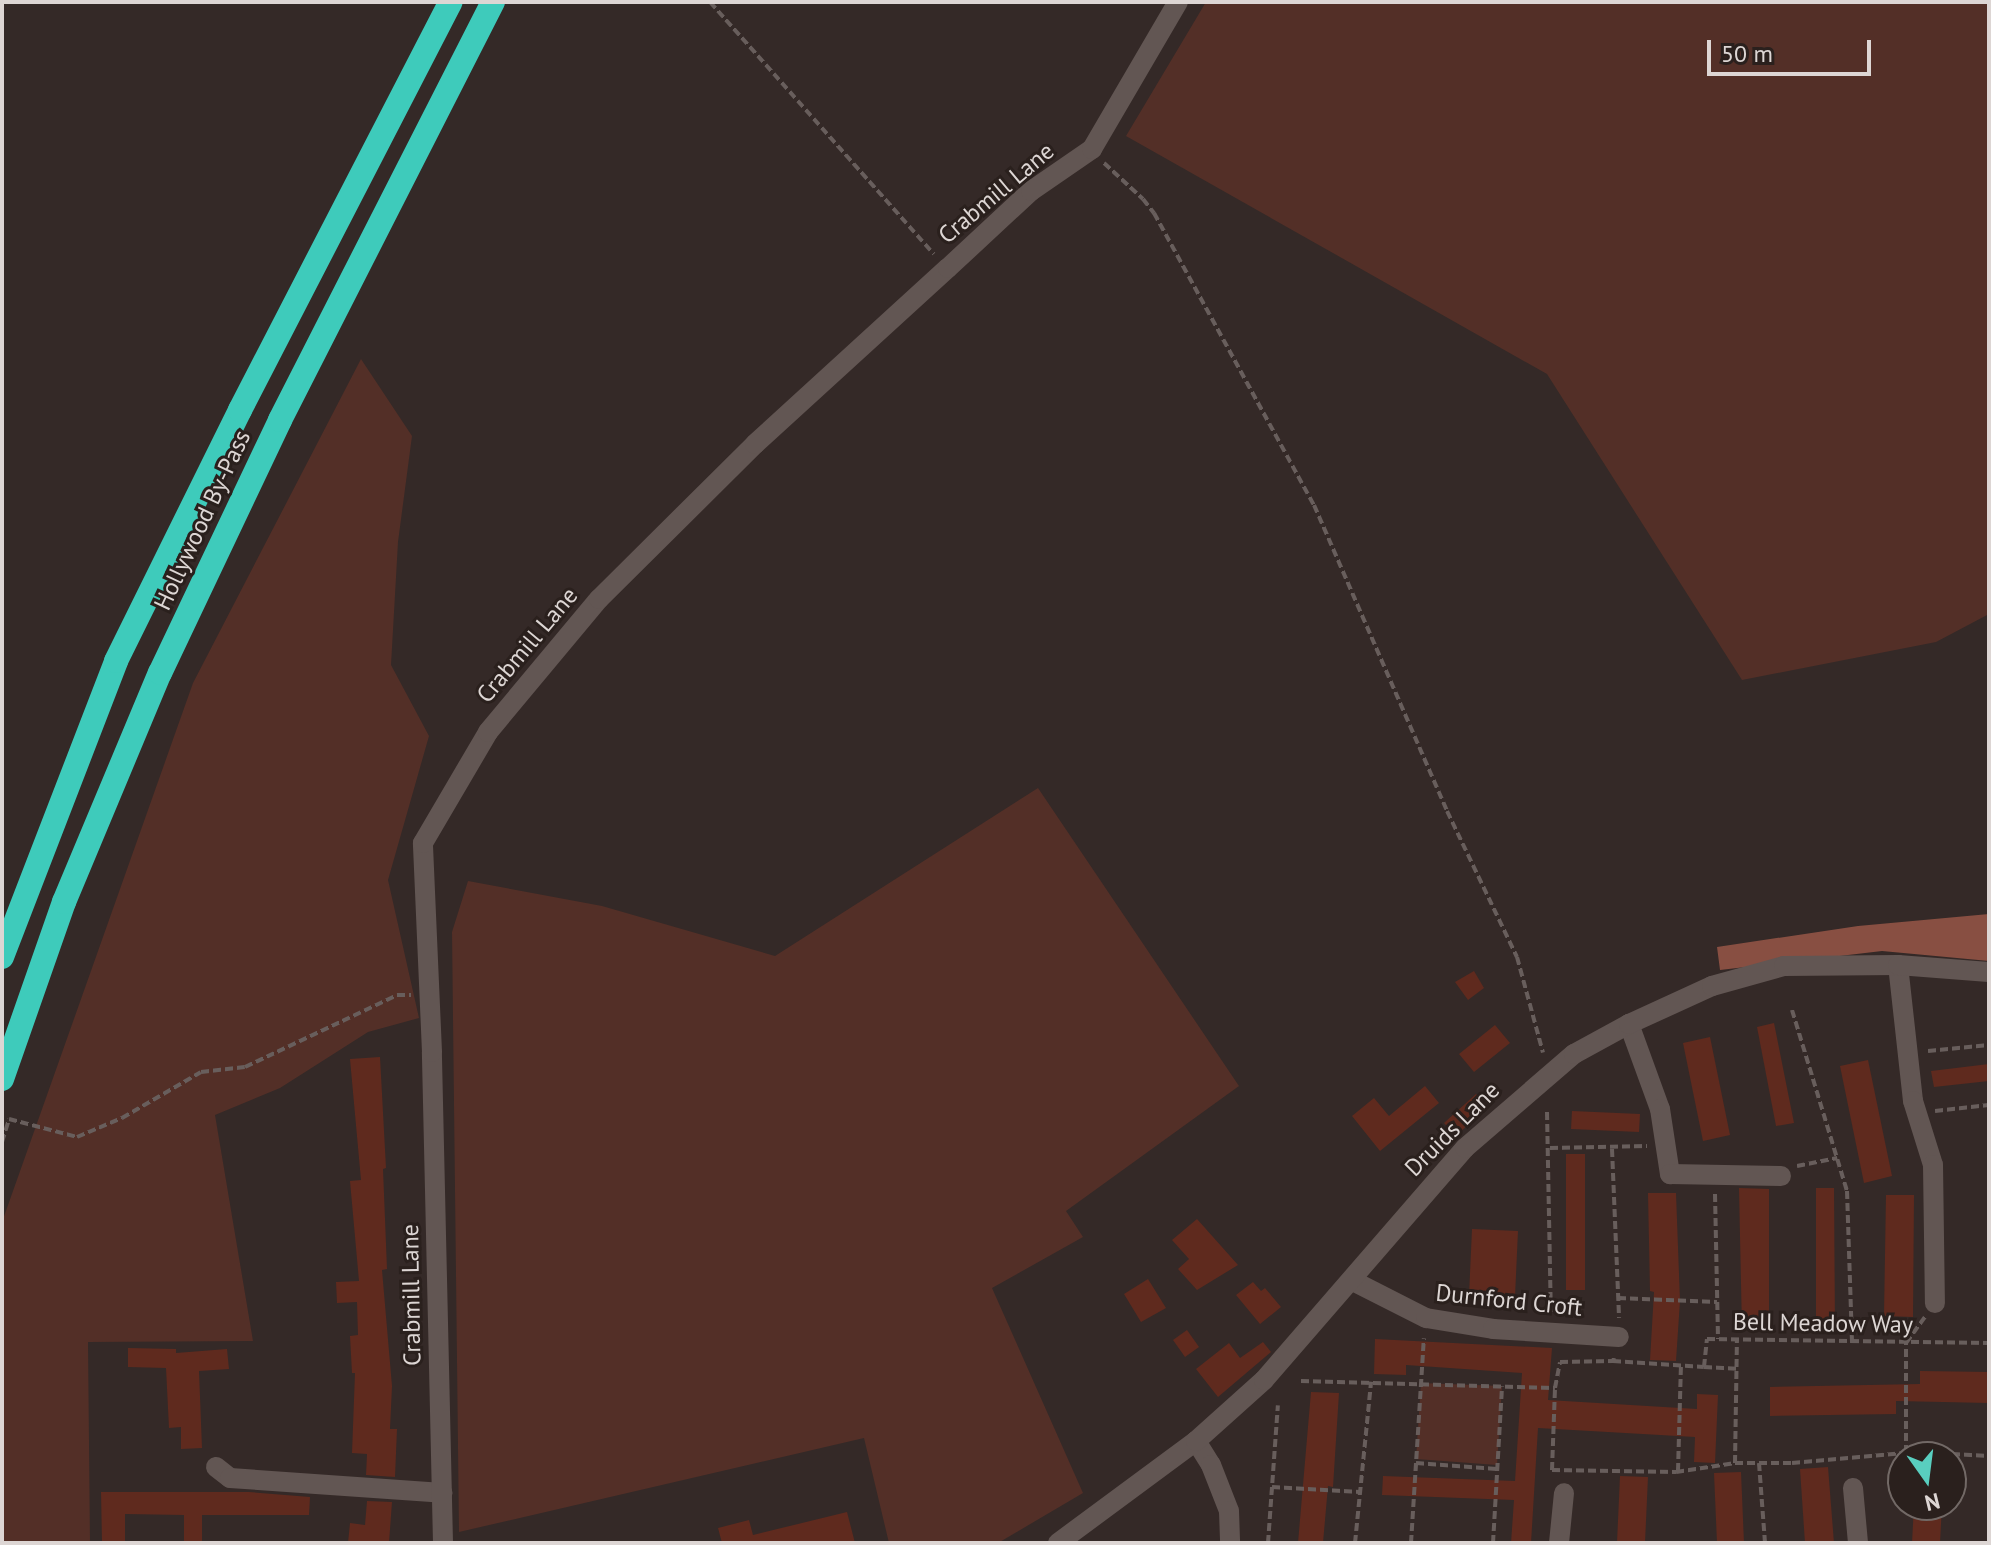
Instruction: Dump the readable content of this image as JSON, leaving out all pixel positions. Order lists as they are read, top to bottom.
{
  "streets": {
    "highway": ["Hollywood By-Pass"],
    "street": ["Crabmill Lane", "Druids Lane", "Durnford Croft"],
    "path": ["Bell Meadow Way"]
  },
  "crossings": [
    ["Druids Lane", "Durnford Croft"]
  ],
  "scale_bar": "50 m",
  "north": "bottom"
}
